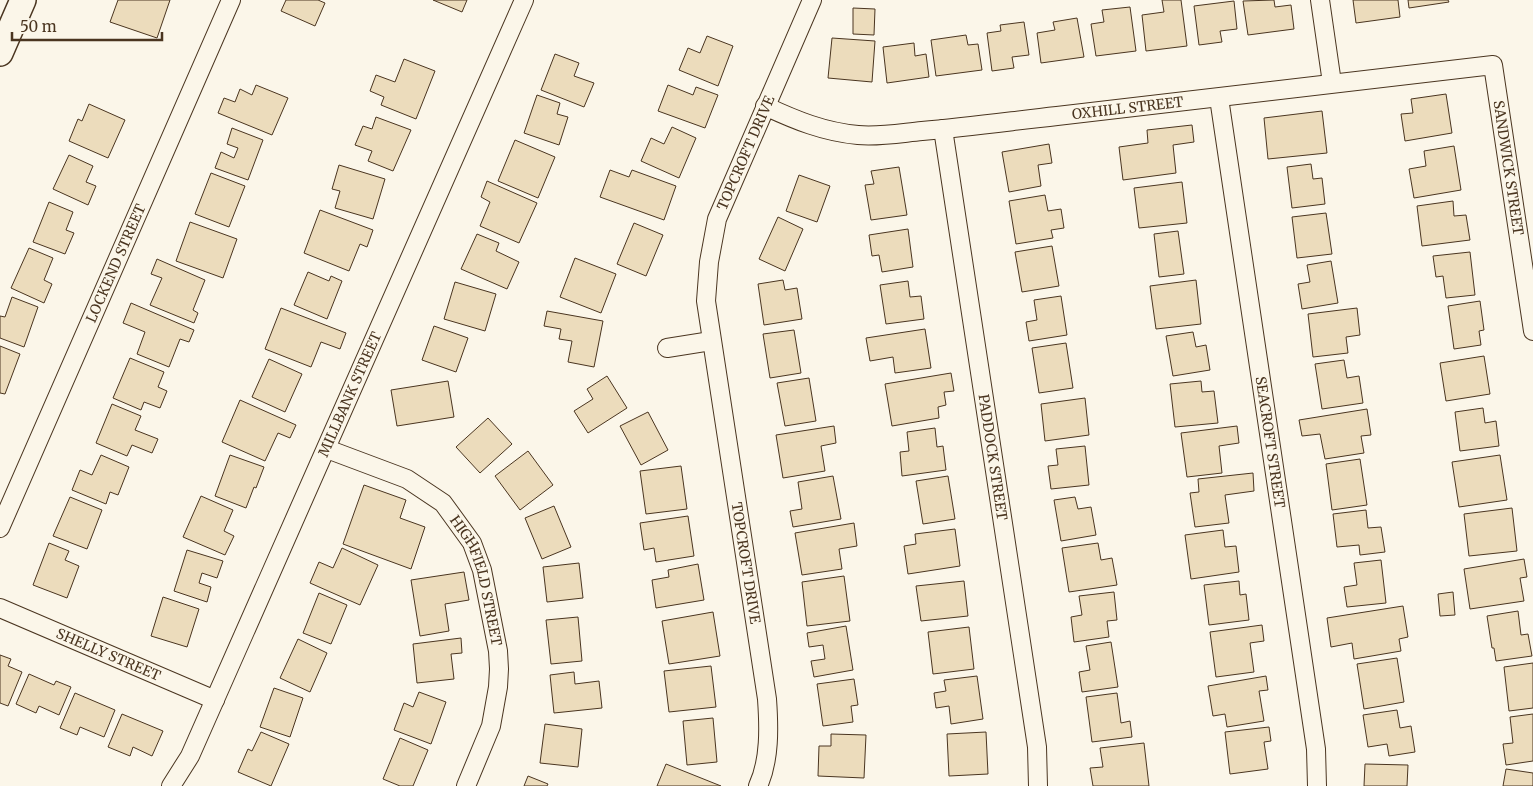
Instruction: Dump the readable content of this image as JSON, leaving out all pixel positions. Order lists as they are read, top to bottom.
{
  "streets": {
    "street": [
      "OXHILL STREET",
      "TOPCROFT DRIVE",
      "SANDWICK STREET",
      "LOCKEND STREET",
      "MILLBANK STREET",
      "SEACROFT STREET",
      "PADDOCK STREET",
      "HIGHFIELD STREET",
      "SHELLY STREET"
    ]
  },
  "crossings": [
    ["OXHILL STREET", "TOPCROFT DRIVE"],
    ["OXHILL STREET", "SANDWICK STREET"],
    ["OXHILL STREET", "SEACROFT STREET"],
    ["OXHILL STREET", "PADDOCK STREET"],
    ["MILLBANK STREET", "HIGHFIELD STREET"],
    ["MILLBANK STREET", "SHELLY STREET"]
  ],
  "scale_bar": "50 m"
}
